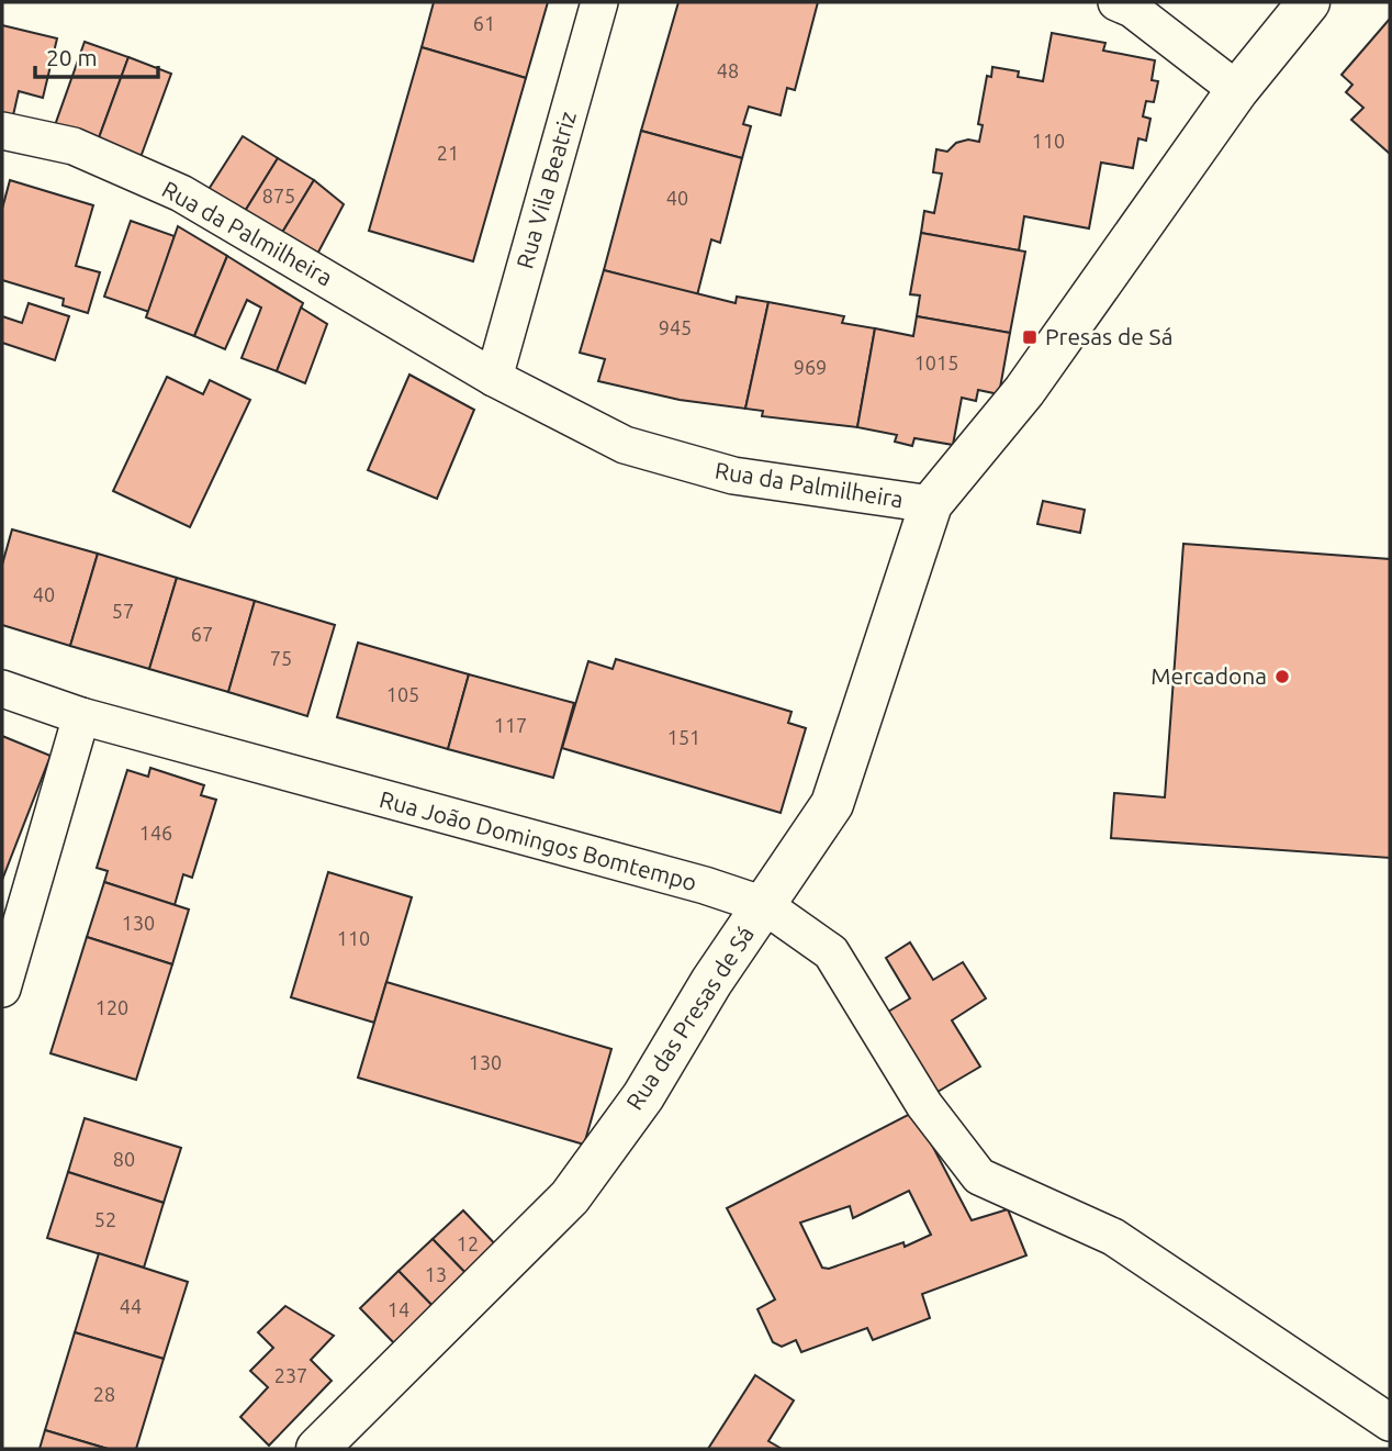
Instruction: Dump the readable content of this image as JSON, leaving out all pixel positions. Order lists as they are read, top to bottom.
{
  "streets": {
    "street": [
      "Rua Vila Beatriz",
      "Rua da Palmilheira",
      "Rua João Domingos Bomtempo",
      "Rua das Presas de Sá"
    ]
  },
  "crossings": [
    ["Rua Vila Beatriz", "Rua da Palmilheira"],
    ["Rua da Palmilheira", "Rua das Presas de Sá"],
    ["Rua João Domingos Bomtempo", "Rua das Presas de Sá"]
  ],
  "places": {
    "transit": ["Presas de Sá"],
    "other": ["Mercadona"]
  },
  "house_numbers": [
    "61",
    "48",
    "110",
    "21",
    "875",
    "40",
    "945",
    "1015",
    "969",
    "40",
    "57",
    "67",
    "75",
    "105",
    "117",
    "151",
    "146",
    "130",
    "110",
    "120",
    "130",
    "80",
    "52",
    "12",
    "13",
    "44",
    "14",
    "237",
    "28"
  ],
  "scale_bar": "20 m"
}
